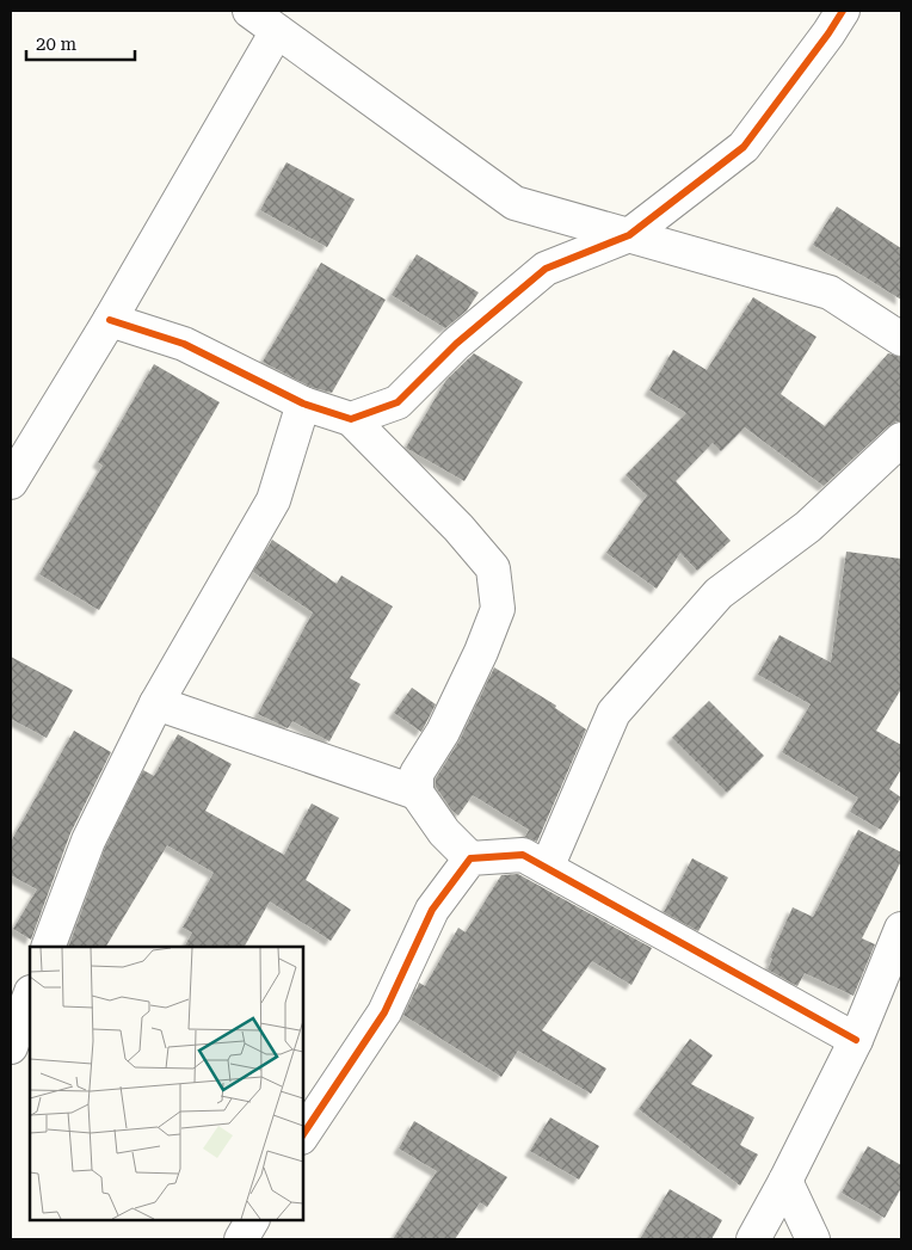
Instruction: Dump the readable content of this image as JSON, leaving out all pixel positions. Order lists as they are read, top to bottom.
{
  "scale_bar": "20 m"
}
